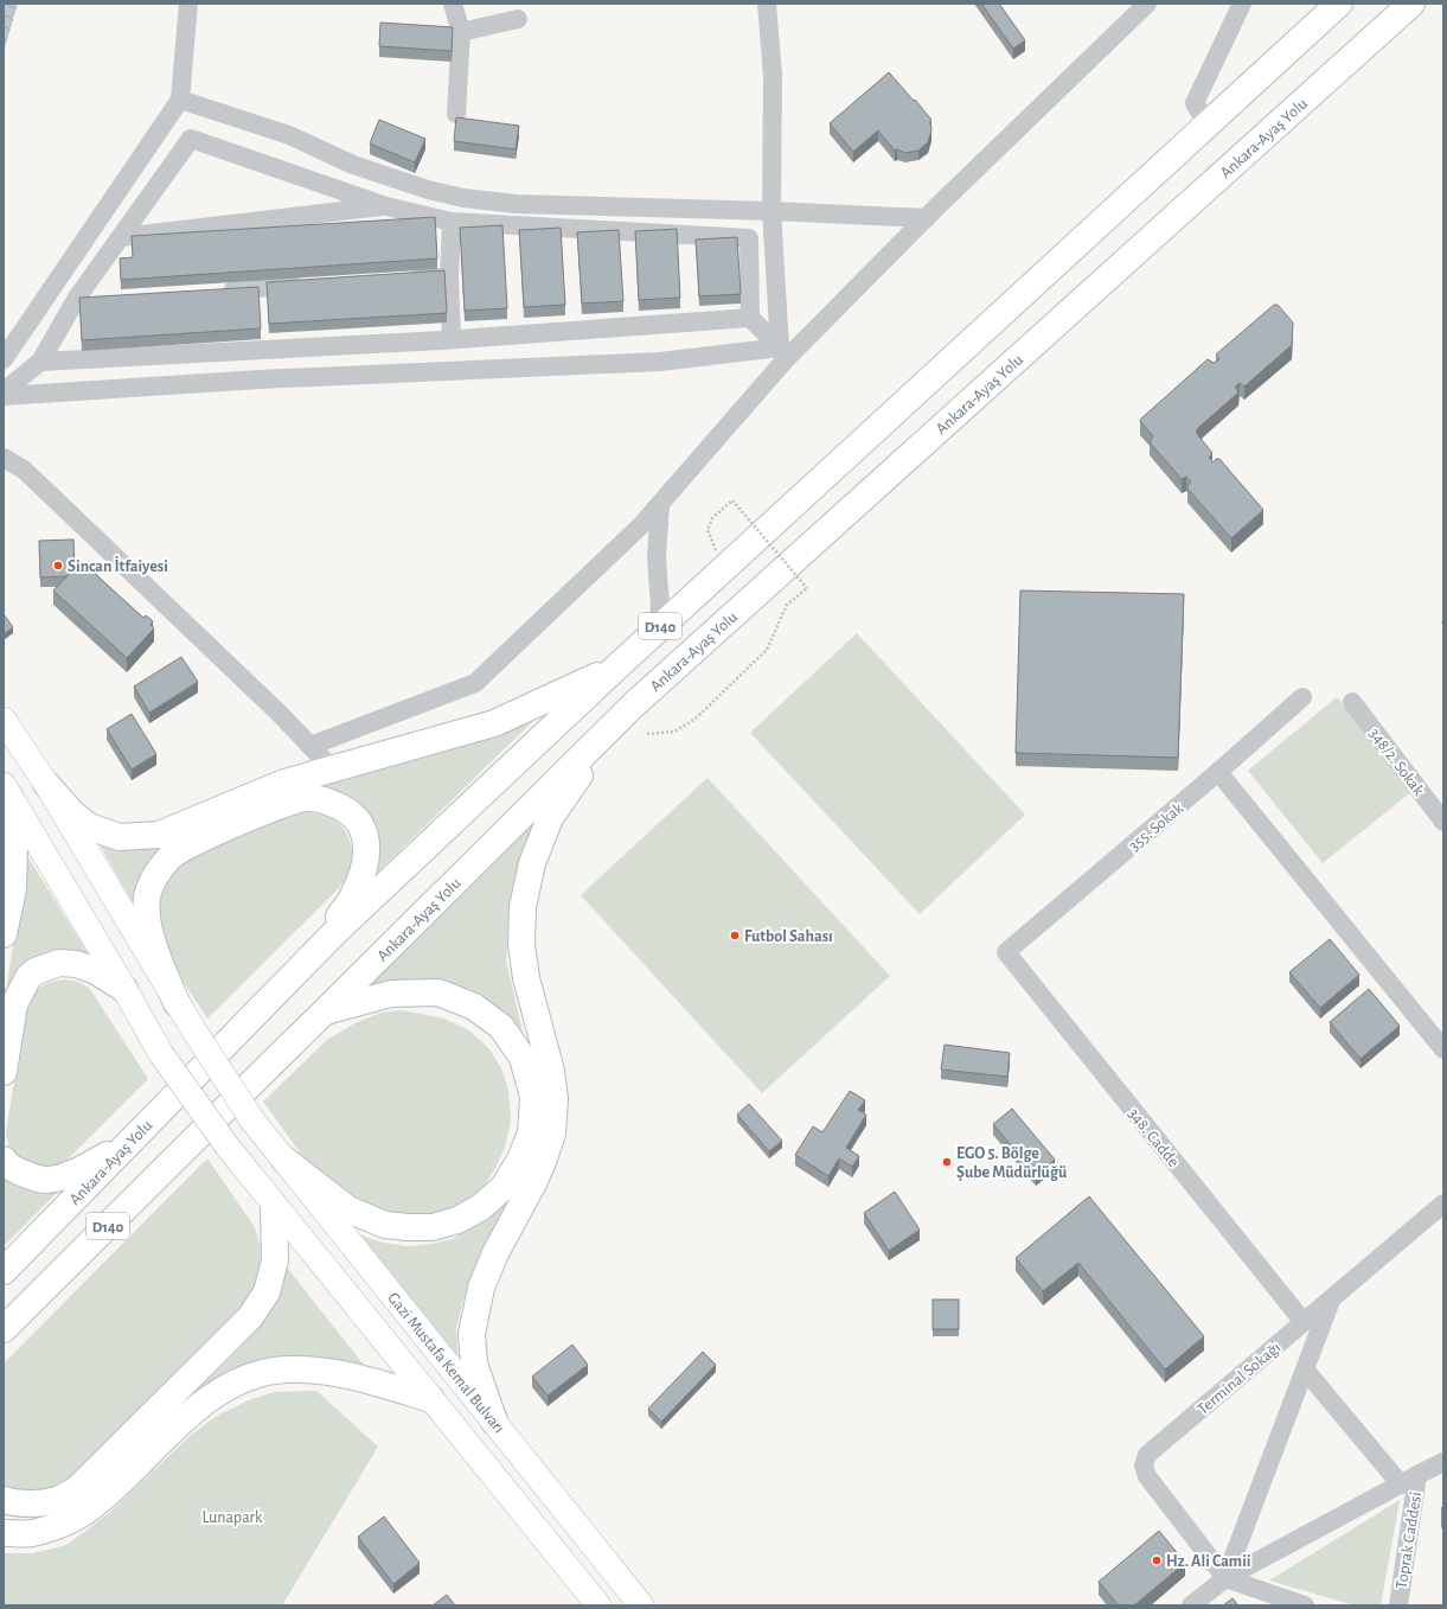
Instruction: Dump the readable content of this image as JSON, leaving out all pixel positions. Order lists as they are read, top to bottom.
{
  "streets": {
    "highway": ["Ankara-Ayaş Yolu", "D140"],
    "main road": ["Gazi Mustafa Kemal Bulvarı"],
    "street": [
      "348/2. Sokak",
      "355. Sokak",
      "348. Cadde",
      "Terminal Sokağı",
      "Toprak Caddesi"
    ]
  },
  "crossings": [
    ["355. Sokak", "348. Cadde"],
    ["348. Cadde", "Terminal Sokağı"]
  ],
  "parks": ["Lunapark"],
  "places": [
    "Sincan İtfaiyesi",
    "Futbol Sahası",
    "EGO 5. Bölge Şube Müdürlüğü",
    "Hz. Ali Camii"
  ]
}
